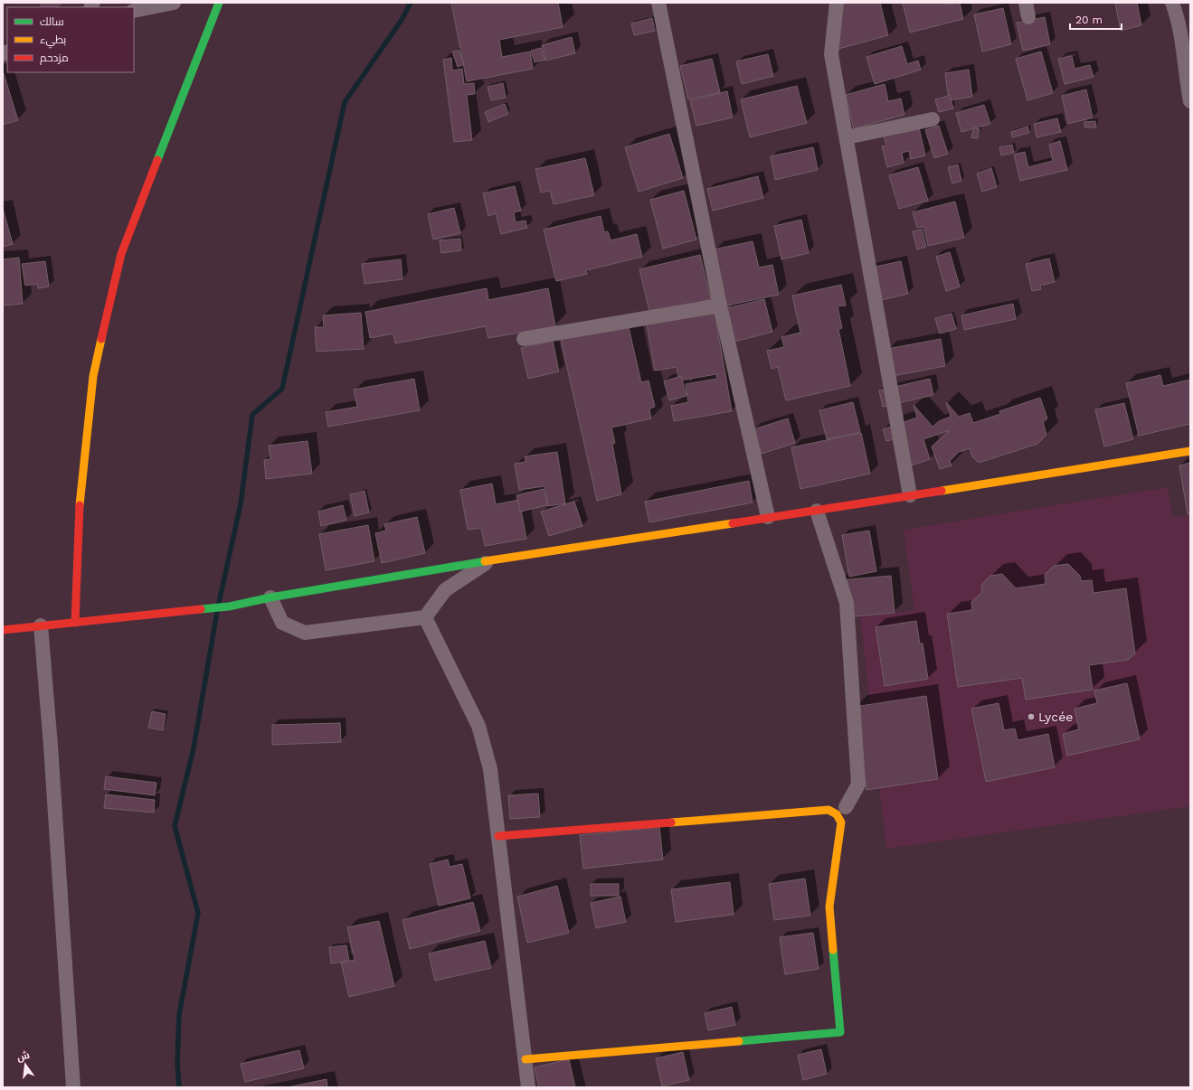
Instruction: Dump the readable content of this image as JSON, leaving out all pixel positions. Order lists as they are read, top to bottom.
{
  "places": ["Lycée"],
  "legend": ["سالك", "بطيء", "مزدحم"],
  "scale_bar": "20 m",
  "north": "top"
}
